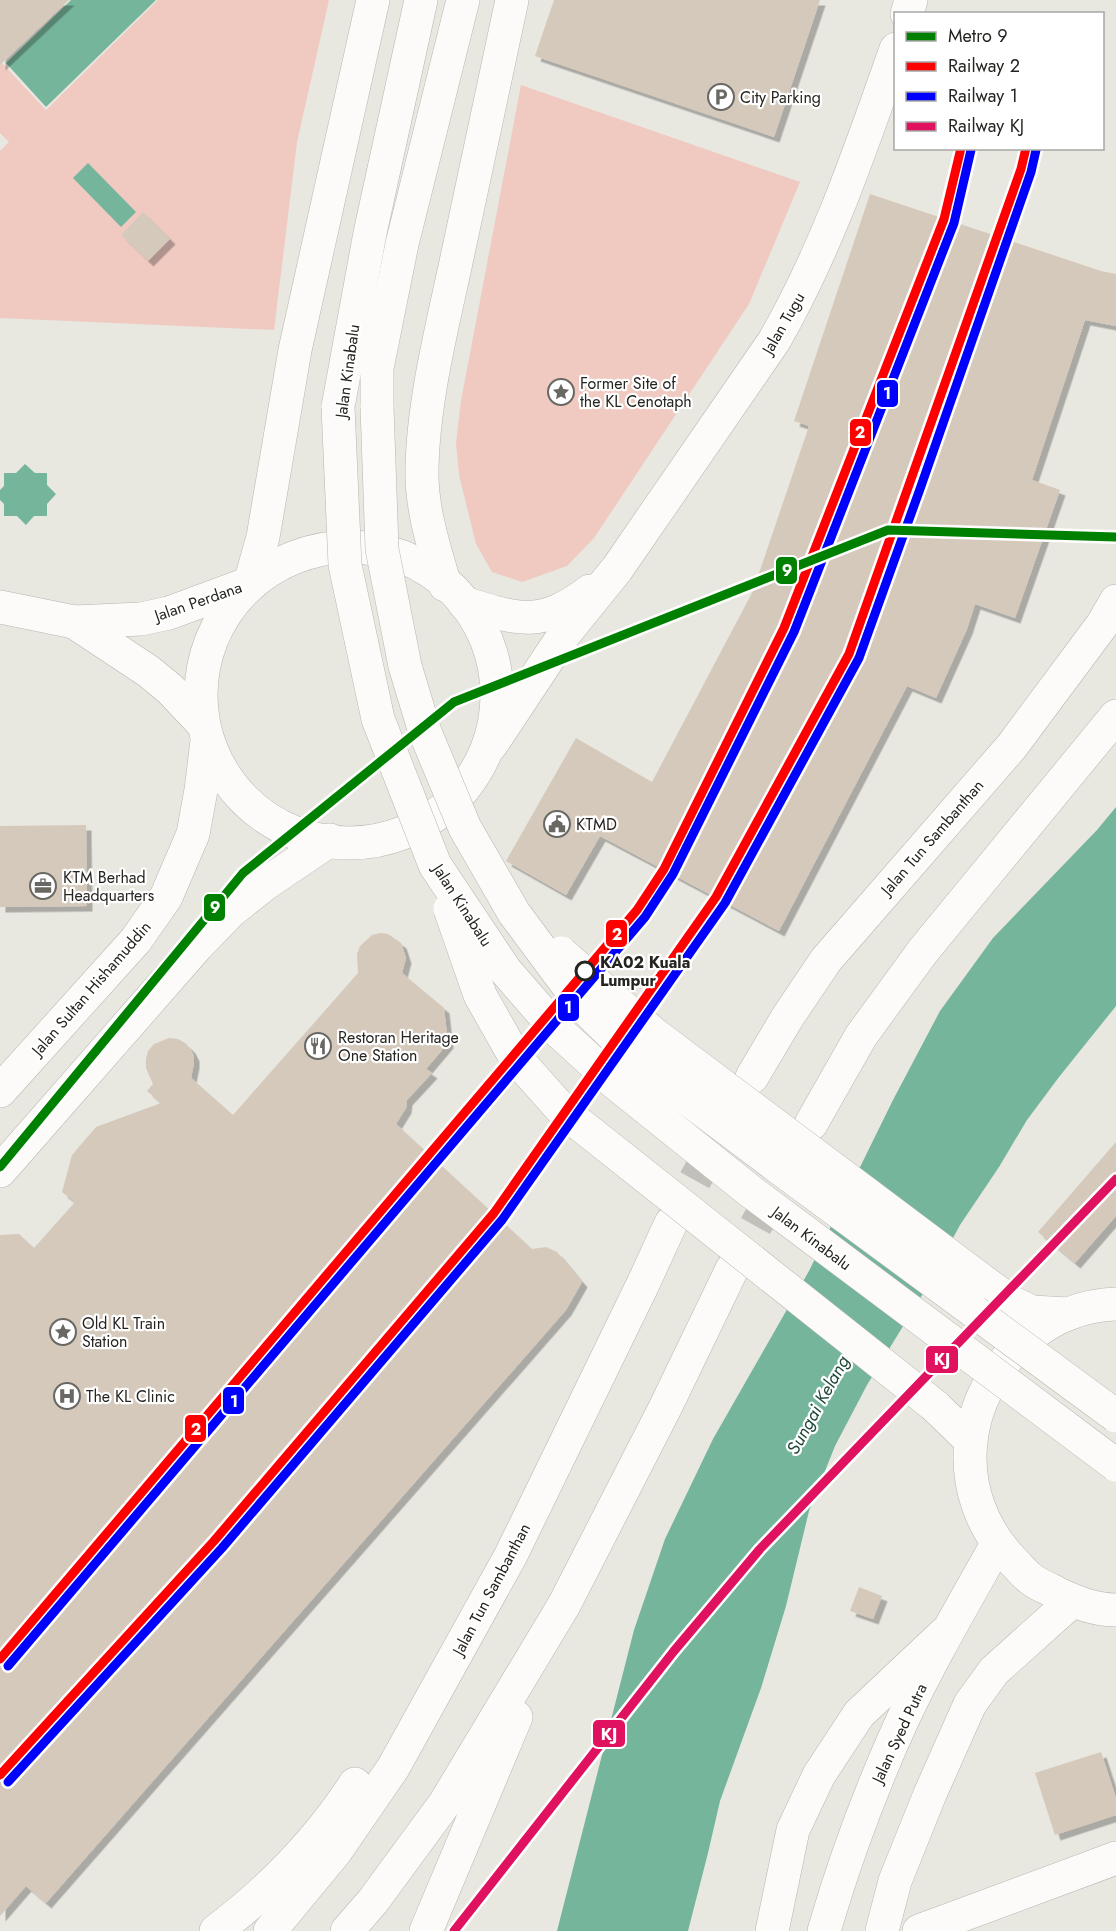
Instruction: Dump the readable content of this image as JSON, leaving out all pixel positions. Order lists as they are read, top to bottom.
{
  "streets": {
    "main road": [
      "Jalan Tugu",
      "Jalan Kinabalu",
      "Jalan Perdana",
      "Jalan Tun Sambanthan",
      "Jalan Sultan Hishamuddin",
      "Jalan Syed Putra"
    ]
  },
  "crossings": [
    ["Jalan Perdana", "Jalan Sultan Hishamuddin"]
  ],
  "water": ["Sungai Kelang"],
  "places": {
    "parking": ["City Parking"],
    "place": ["Former Site of the KL Cenotaph", "Old KL Train Station"],
    "public building": ["KTMD"],
    "office": ["KTM Berhad Headquarters"],
    "other": ["KA02 Kuala Lumpur"],
    "restaurant": ["Restoran Heritage One Station"],
    "hospital": ["The KL Clinic"]
  },
  "lines": [
    "rail line 2",
    "rail line 1",
    "metro line 9",
    "rail line KJ"
  ],
  "legend": [
    "Metro 9",
    "Railway 2",
    "Railway 1",
    "Railway KJ"
  ]
}
